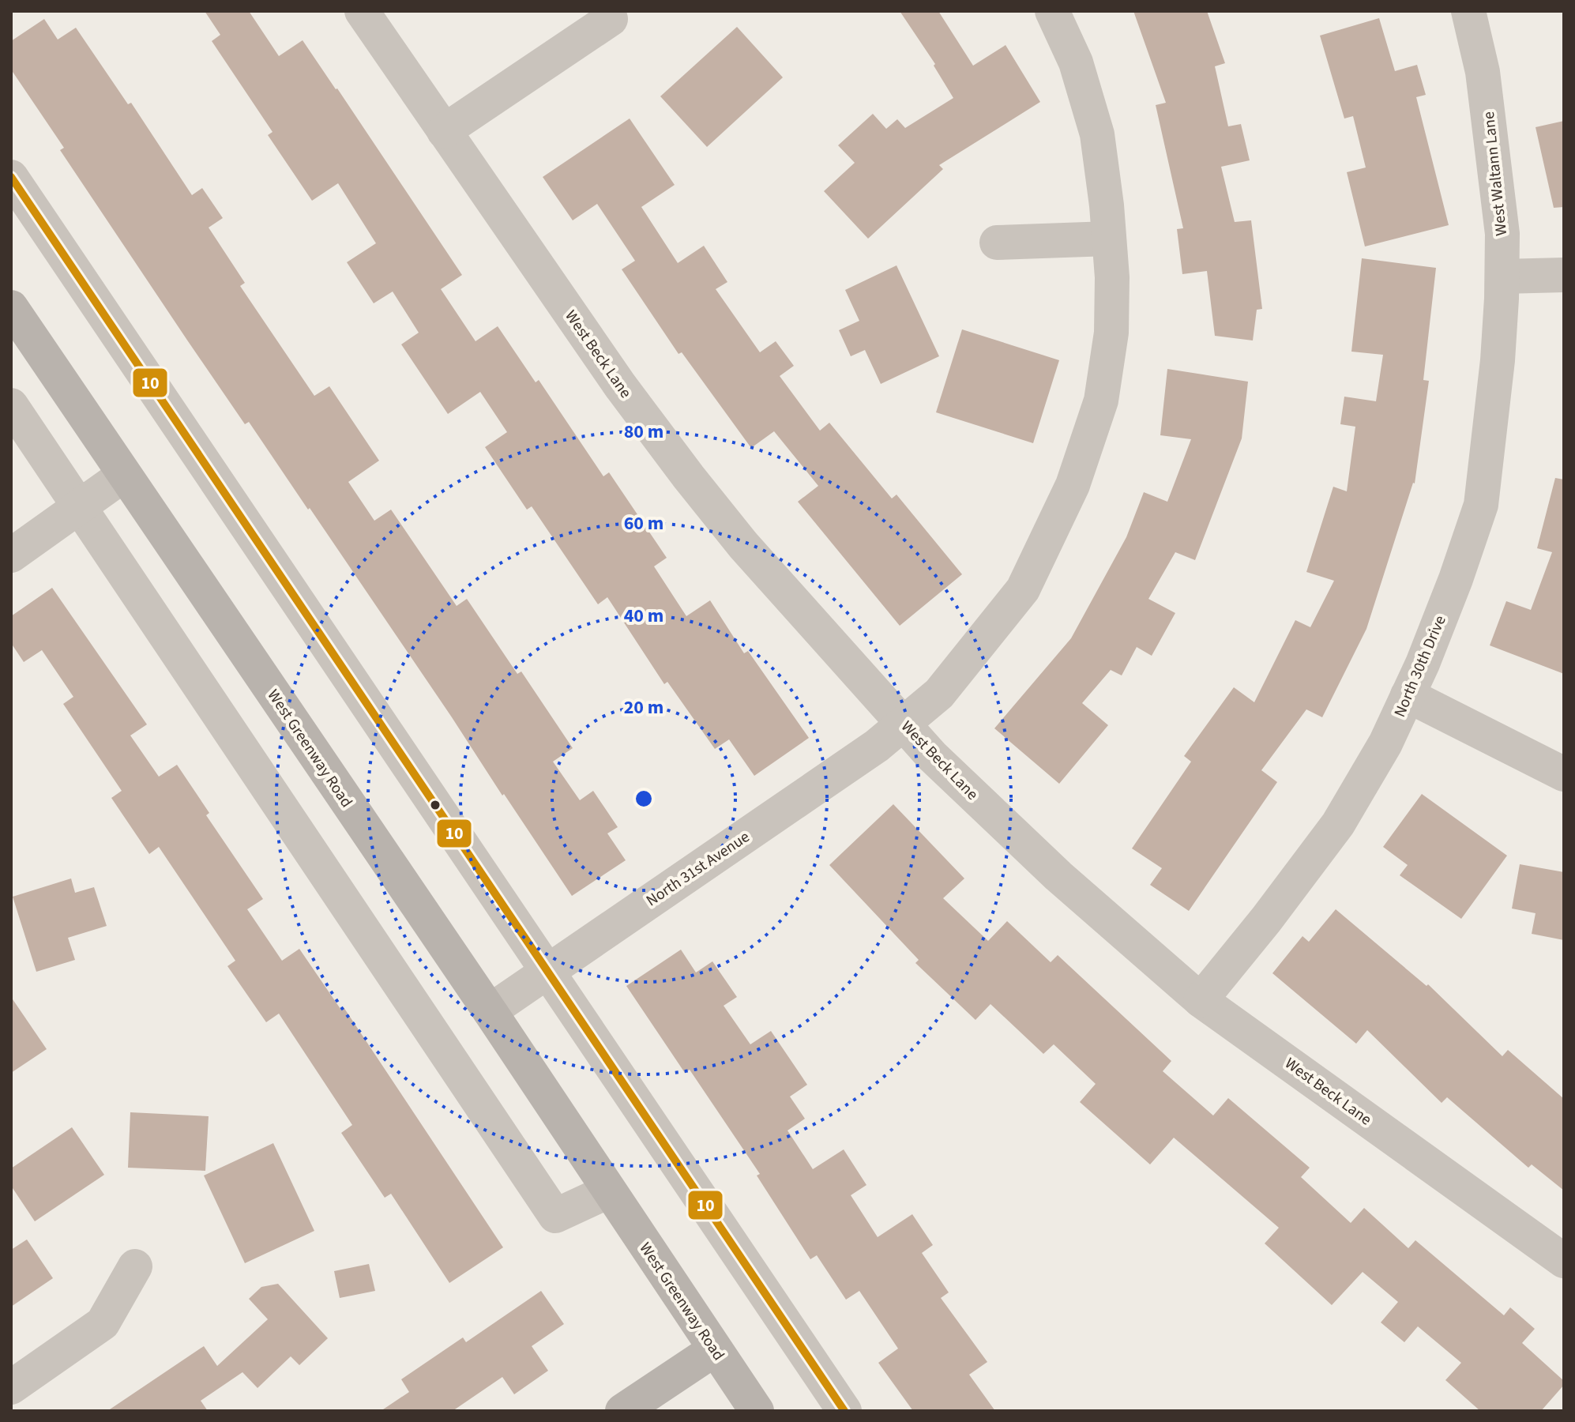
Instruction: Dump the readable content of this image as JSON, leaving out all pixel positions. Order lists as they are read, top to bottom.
{
  "streets": {
    "main road": ["West Greenway Road"],
    "street": [
      "West Waltann Lane",
      "West Beck Lane",
      "North 30th Drive",
      "North 31st Avenue"
    ]
  },
  "crossings": [
    ["West Waltann Lane", "North 30th Drive"],
    ["West Beck Lane", "North 30th Drive"],
    ["West Beck Lane", "North 31st Avenue"],
    ["West Greenway Road", "North 31st Avenue"]
  ],
  "lines": ["transit line 10"],
  "rings": [
    "80 m",
    "60 m",
    "40 m",
    "20 m"
  ]
}
